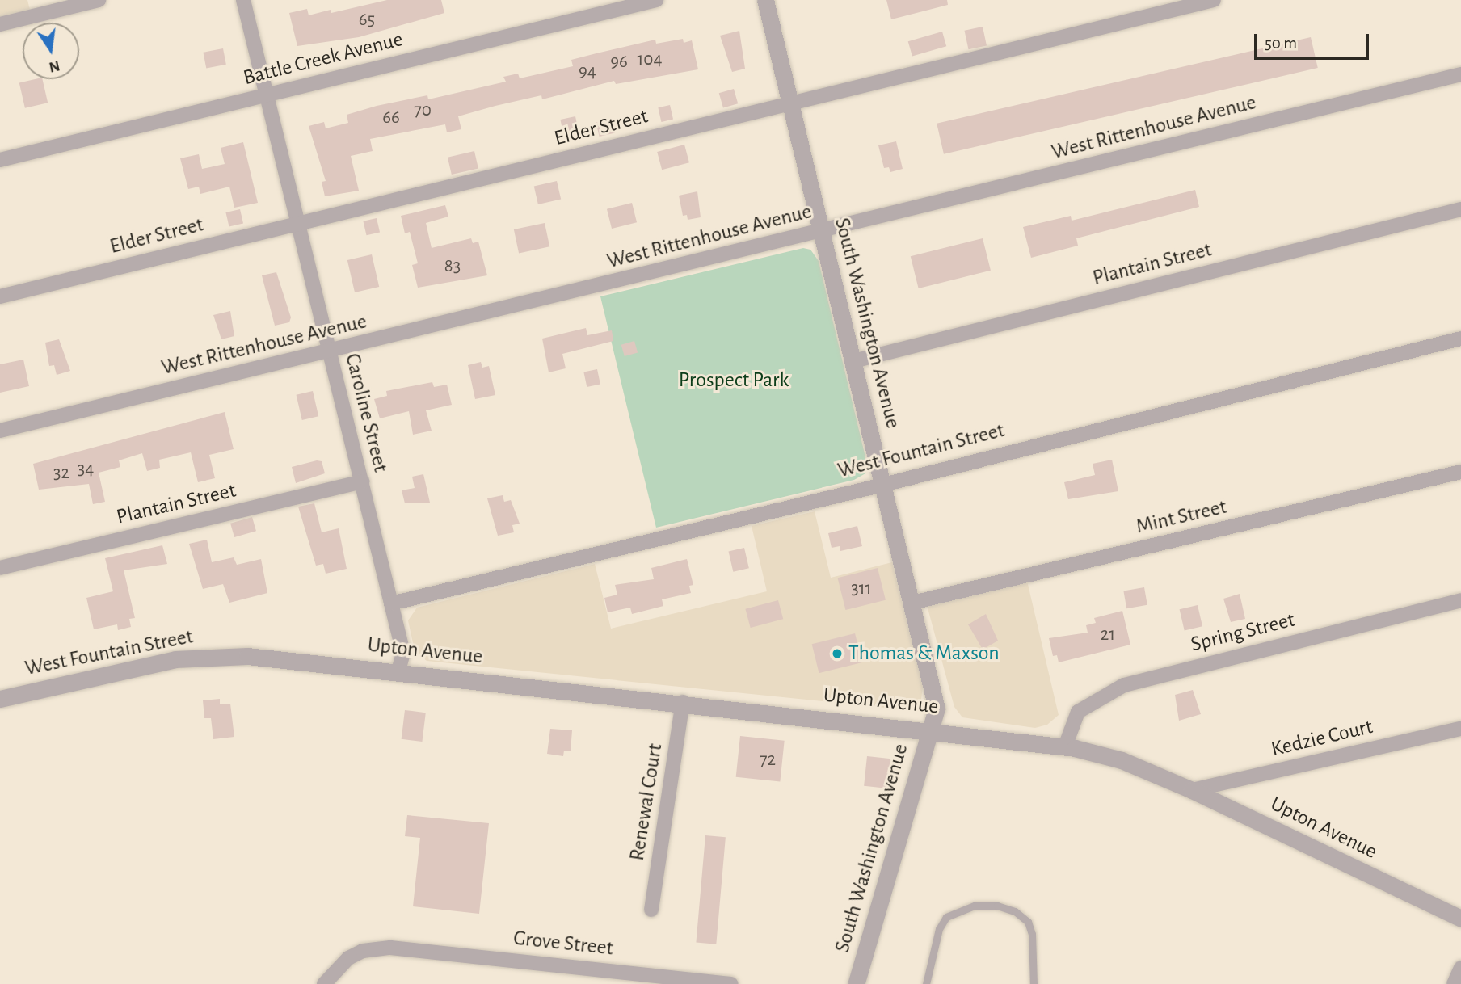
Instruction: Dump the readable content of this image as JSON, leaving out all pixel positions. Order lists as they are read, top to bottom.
{
  "streets": {
    "street": [
      "Battle Creek Avenue",
      "Elder Street",
      "West Rittenhouse Avenue",
      "Plantain Street",
      "South Washington Avenue",
      "Caroline Street",
      "West Fountain Street",
      "Mint Street",
      "Spring Street",
      "Upton Avenue",
      "Kedzie Court",
      "Renewal Court",
      "Grove Street"
    ]
  },
  "crossings": [
    ["Battle Creek Avenue", "Caroline Street"],
    ["Elder Street", "South Washington Avenue"],
    ["Elder Street", "Caroline Street"],
    ["West Rittenhouse Avenue", "South Washington Avenue"],
    ["West Rittenhouse Avenue", "Caroline Street"],
    ["Plantain Street", "South Washington Avenue"],
    ["Plantain Street", "Caroline Street"],
    ["South Washington Avenue", "West Fountain Street"],
    ["South Washington Avenue", "Mint Street"],
    ["South Washington Avenue", "Upton Avenue"],
    ["Caroline Street", "West Fountain Street"],
    ["Caroline Street", "Upton Avenue"],
    ["West Fountain Street", "Upton Avenue"],
    ["Spring Street", "Upton Avenue"],
    ["Upton Avenue", "Kedzie Court"],
    ["Upton Avenue", "Renewal Court"]
  ],
  "parks": ["Prospect Park"],
  "places": ["Thomas & Maxson"],
  "house_numbers": [
    "65",
    "104",
    "96",
    "94",
    "70",
    "66",
    "83",
    "34",
    "32",
    "311",
    "21",
    "72"
  ],
  "scale_bar": "50 m",
  "north": "bottom"
}
